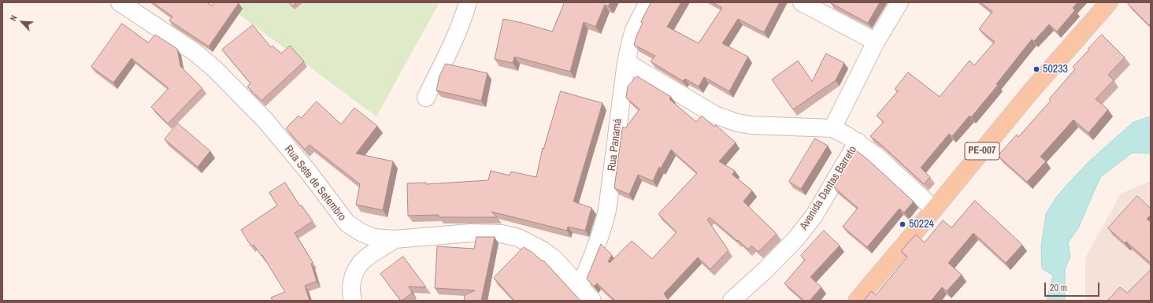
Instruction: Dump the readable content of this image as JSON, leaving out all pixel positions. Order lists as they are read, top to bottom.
{
  "streets": {
    "main road": ["PE-007"],
    "street": ["Rua Panamá", "Rua Sete de Setembro", "Avenida Dantas Barreto"]
  },
  "crossings": [
    ["Rua Panamá", "Rua Sete de Setembro"]
  ],
  "places": ["50233", "50224"],
  "scale_bar": "20 m",
  "north": "top left"
}
